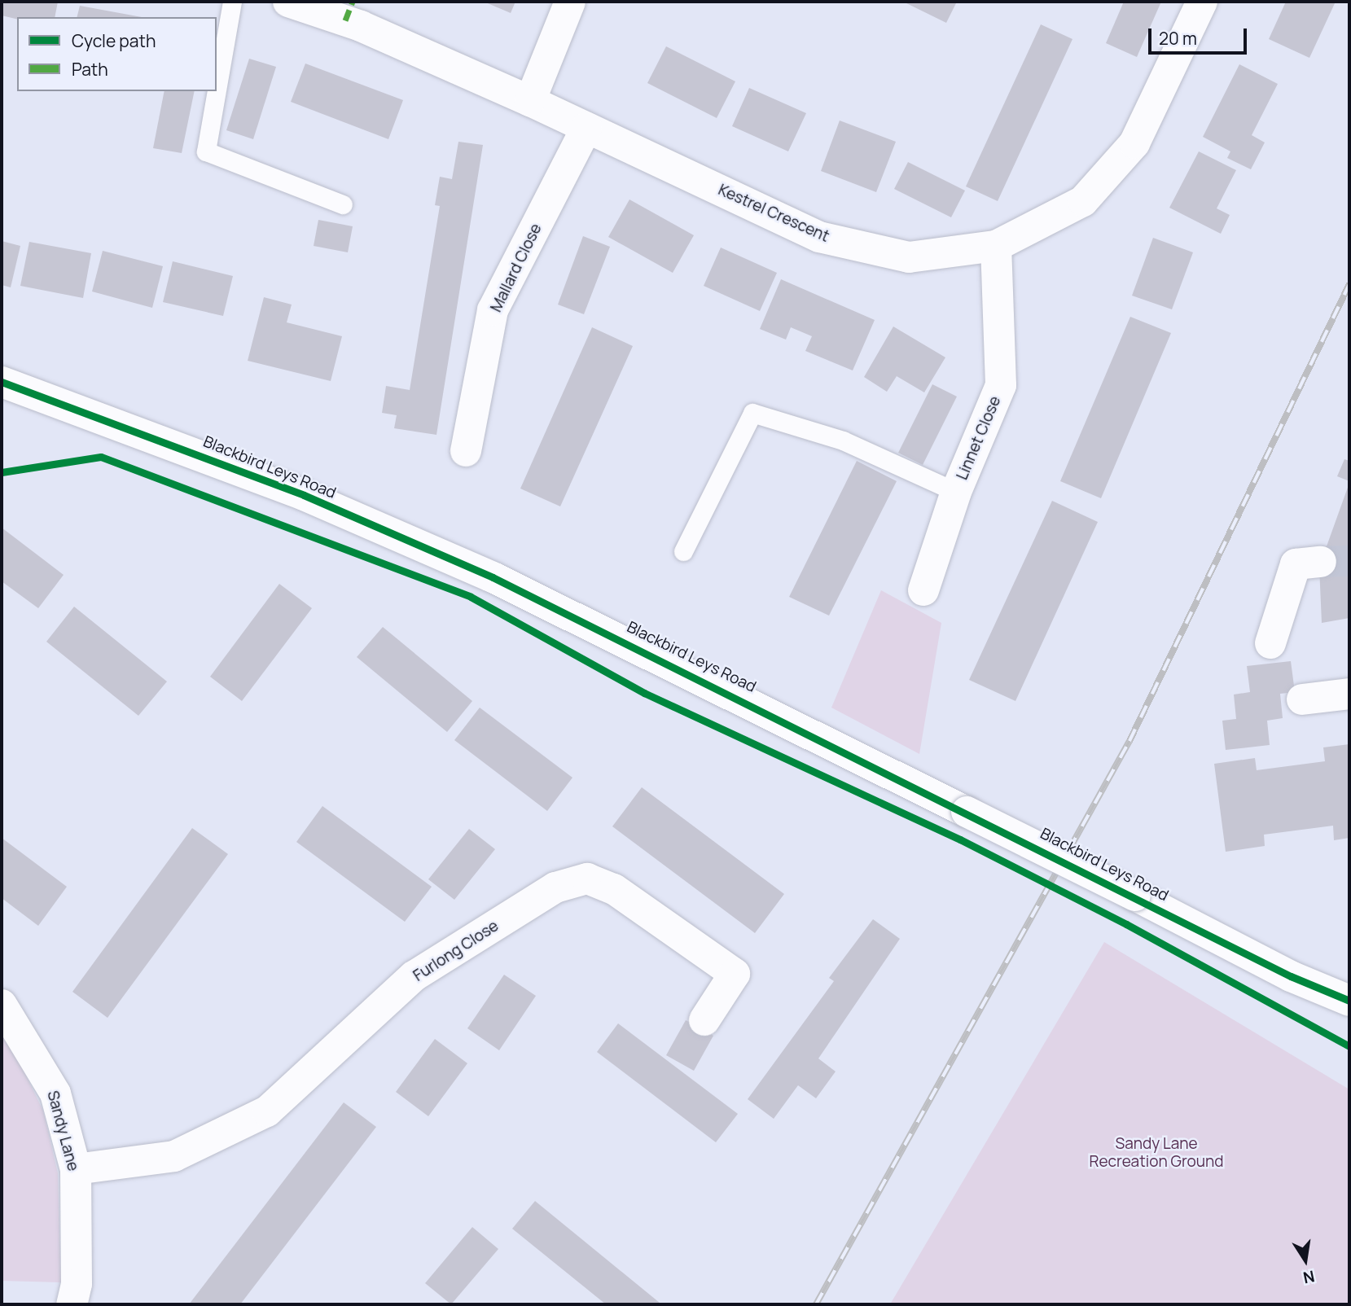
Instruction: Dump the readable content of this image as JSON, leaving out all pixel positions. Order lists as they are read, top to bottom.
{
  "streets": {
    "street": [
      "Kestrel Crescent",
      "Mallard Close",
      "Linnet Close",
      "Blackbird Leys Road",
      "Furlong Close",
      "Sandy Lane"
    ]
  },
  "crossings": [
    ["Kestrel Crescent", "Mallard Close"],
    ["Kestrel Crescent", "Linnet Close"],
    ["Furlong Close", "Sandy Lane"]
  ],
  "parks": ["Sandy Lane Recreation Ground"],
  "legend": ["Cycle path", "Path"],
  "scale_bar": "20 m",
  "north": "bottom"
}
